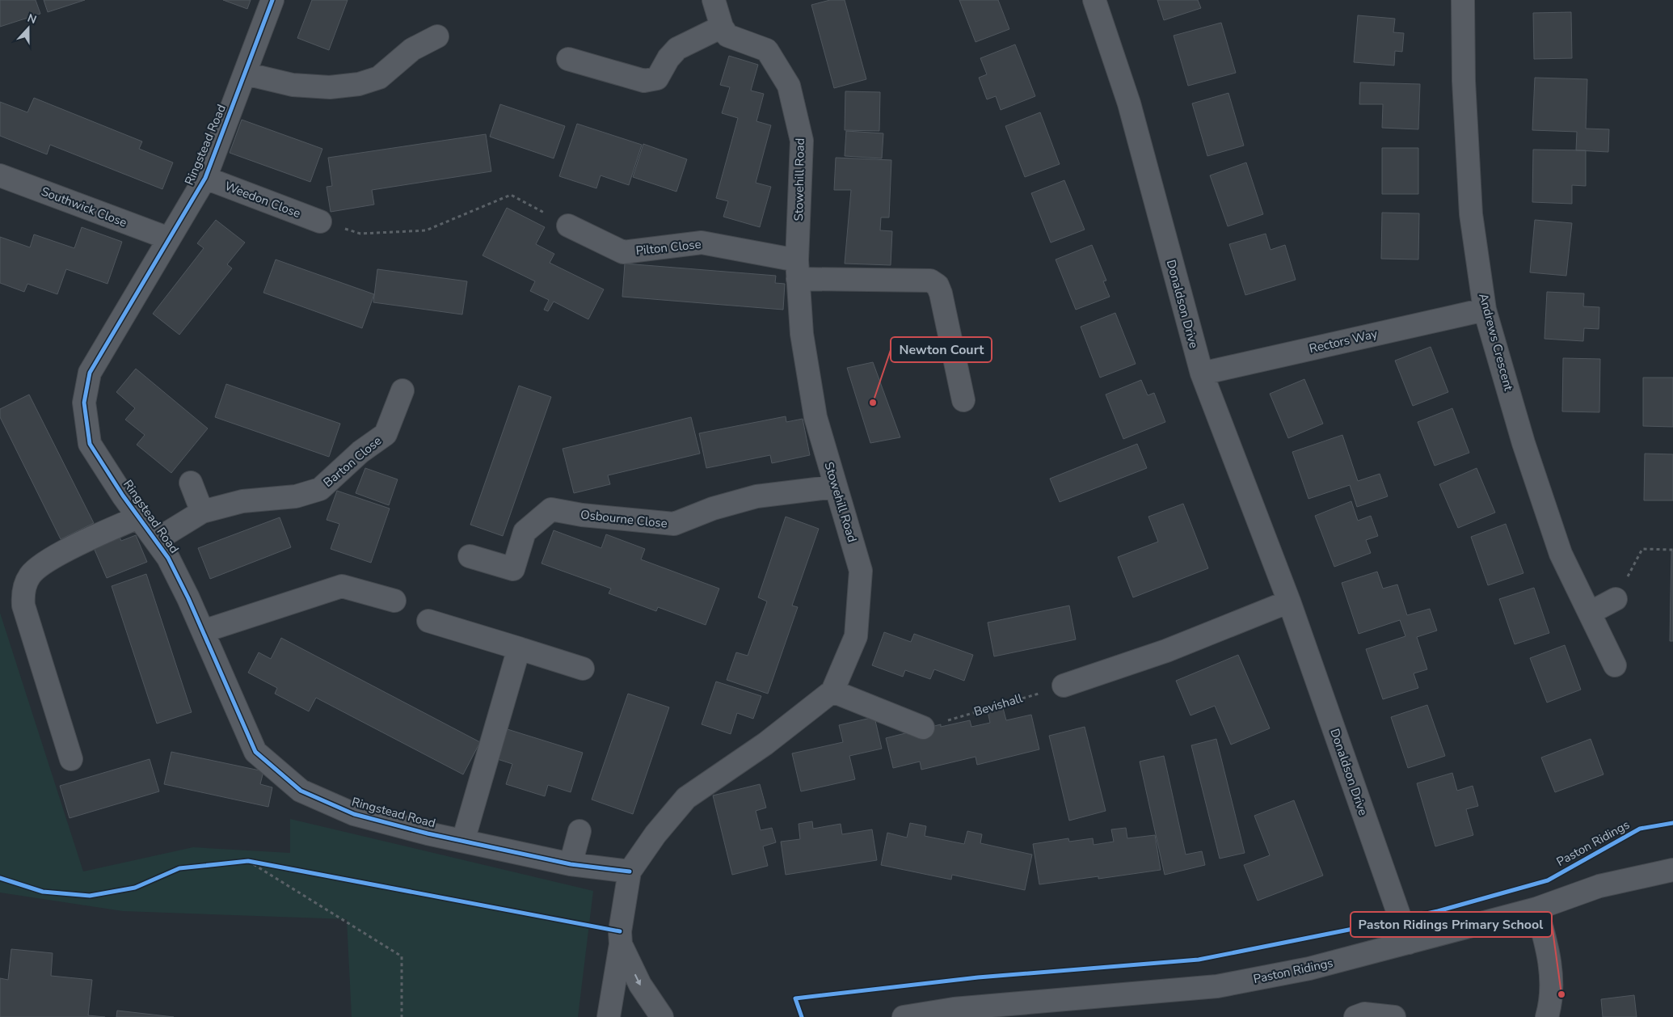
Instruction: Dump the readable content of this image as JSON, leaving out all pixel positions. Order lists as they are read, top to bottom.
{
  "streets": {
    "street": [
      "Ringstead Road",
      "Stowehill Road",
      "Weedon Close",
      "Southwick Close",
      "Pilton Close",
      "Donaldson Drive",
      "Rectors Way",
      "Andrews Crescent",
      "Barton Close",
      "Osbourne Close",
      "Paston Ridings"
    ],
    "path": ["Bevishall"]
  },
  "crossings": [
    ["Ringstead Road", "Stowehill Road"],
    ["Ringstead Road", "Weedon Close"],
    ["Ringstead Road", "Southwick Close"],
    ["Ringstead Road", "Barton Close"],
    ["Stowehill Road", "Pilton Close"],
    ["Stowehill Road", "Osbourne Close"],
    ["Donaldson Drive", "Rectors Way"],
    ["Donaldson Drive", "Paston Ridings"],
    ["Rectors Way", "Andrews Crescent"]
  ],
  "places": ["Newton Court", "Paston Ridings Primary School"],
  "north": "top"
}
